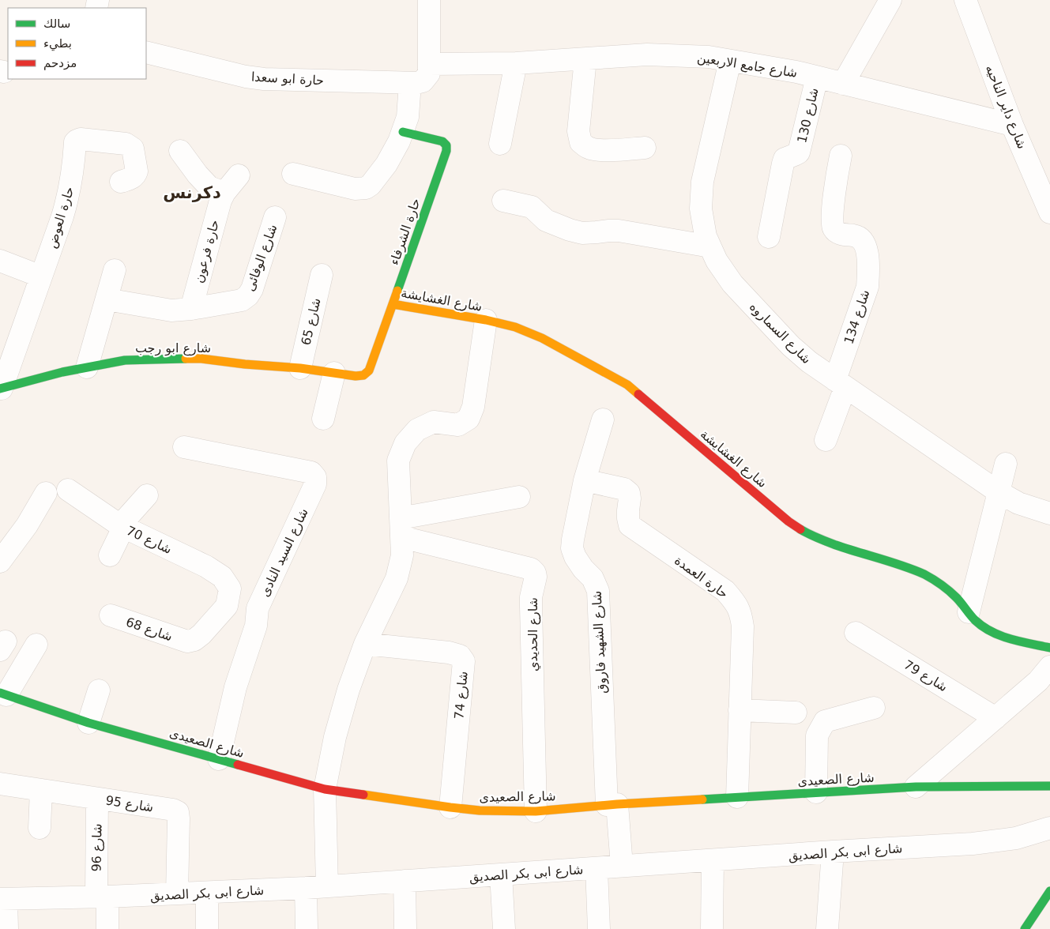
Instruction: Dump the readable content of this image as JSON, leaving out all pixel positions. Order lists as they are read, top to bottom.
{
  "streets": {
    "street": [
      "شارع جامع الاربعين",
      "حارة ابو سعدا",
      "شارع داير الناحيه",
      "شارع 130",
      "حارة العوض",
      "حارة الشرفاء",
      "حارة فرعون",
      "شارع الوفائى",
      "شارع الغشايشة",
      "شارع 134",
      "شارع 65",
      "شارع السماروه",
      "شارع ابو رجب",
      "شارع 70",
      "شارع السيد النادى",
      "حارة العمدة",
      "شارع 68",
      "شارع الحديدي",
      "شارع الشهيد فاروق",
      "شارع 79",
      "شارع 74",
      "شارع الصعيدى",
      "شارع 95",
      "شارع 96",
      "شارع ابى بكر الصديق"
    ]
  },
  "crossings": [
    ["شارع جامع الاربعين", "حارة ابو سعدا"],
    ["شارع جامع الاربعين", "شارع داير الناحيه"],
    ["شارع جامع الاربعين", "شارع 130"],
    ["شارع جامع الاربعين", "شارع السماروه"],
    ["حارة العوض", "شارع ابو رجب"],
    ["حارة الشرفاء", "شارع الغشايشة"],
    ["حارة الشرفاء", "شارع ابو رجب"],
    ["حارة فرعون", "شارع الوفائى"],
    ["شارع 134", "شارع السماروه"],
    ["شارع 65", "شارع ابو رجب"],
    ["شارع 70", "شارع 68"],
    ["شارع السيد النادى", "شارع الصعيدى"],
    ["حارة العمدة", "شارع الشهيد فاروق"],
    ["حارة العمدة", "شارع الصعيدى"],
    ["شارع الحديدي", "شارع الصعيدى"],
    ["شارع الشهيد فاروق", "شارع الصعيدى"],
    ["شارع الشهيد فاروق", "شارع ابى بكر الصديق"],
    ["شارع 74", "شارع الصعيدى"],
    ["شارع 95", "شارع 96"],
    ["شارع 95", "شارع ابى بكر الصديق"],
    ["شارع 96", "شارع ابى بكر الصديق"]
  ],
  "districts": ["دكرنس"],
  "legend": ["سالك", "بطيء", "مزدحم"]
}
